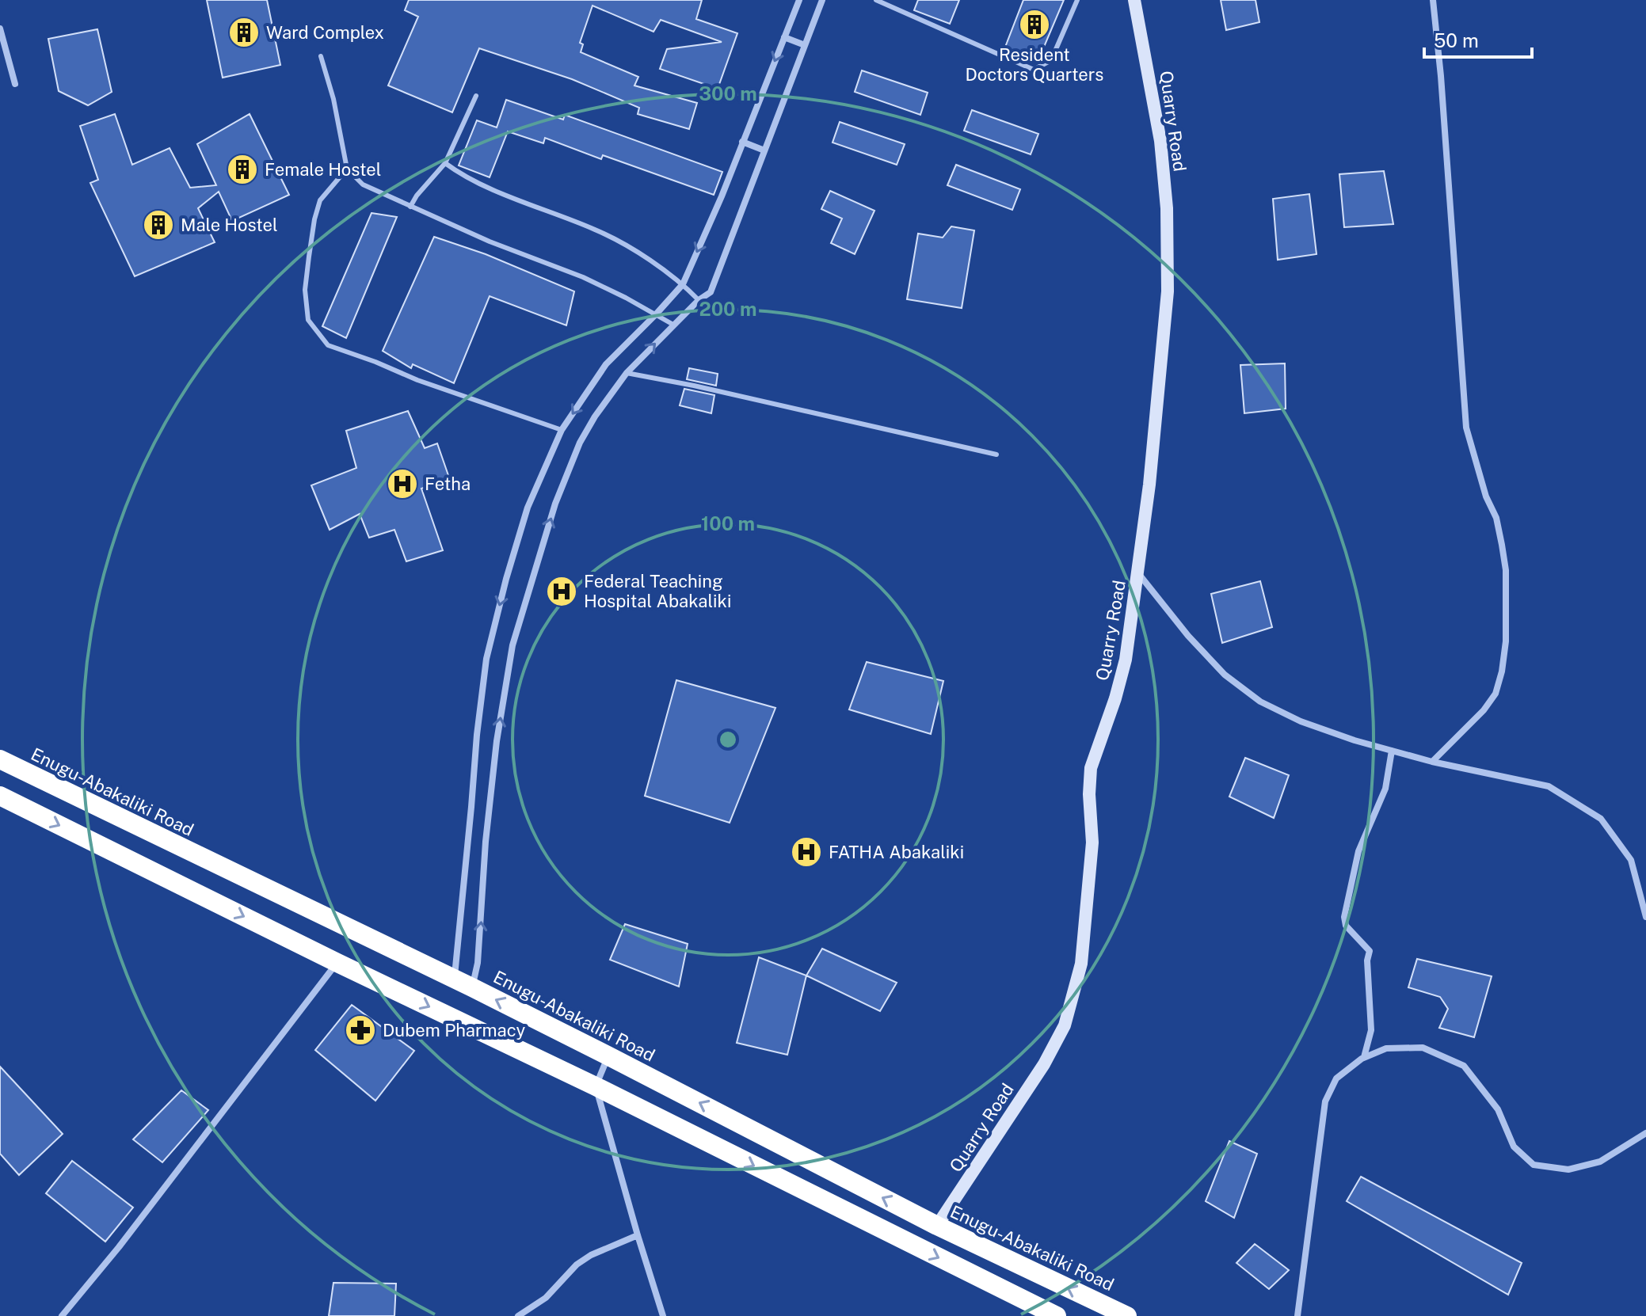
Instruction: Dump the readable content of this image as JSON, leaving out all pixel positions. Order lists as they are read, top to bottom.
{
  "streets": {
    "highway": ["Enugu-Abakaliki Road"],
    "street": ["Quarry Road"]
  },
  "crossings": [
    ["Quarry Road", "Enugu-Abakaliki Road"]
  ],
  "places": {
    "building": [
      "Resident Doctors Quarters",
      "Ward Complex",
      "Female Hostel",
      "Male Hostel"
    ],
    "hospital": ["Fetha", "Federal Teaching Hospital Abakaliki", "FATHA Abakaliki"],
    "pharmacy": ["Dubem Pharmacy"]
  },
  "scale_bar": "50 m",
  "rings": ["300 m", "200 m", "100 m"]
}
